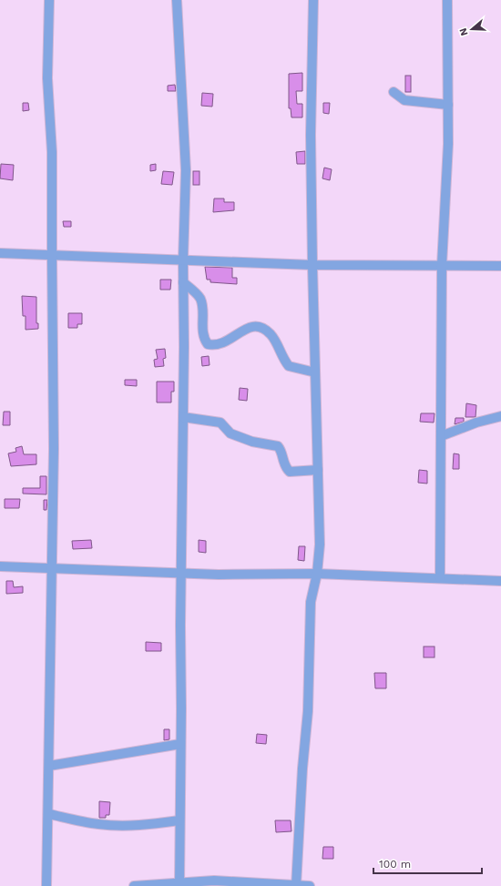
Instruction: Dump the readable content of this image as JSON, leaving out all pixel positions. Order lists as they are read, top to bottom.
{
  "scale_bar": "100 m",
  "north": "left"
}
